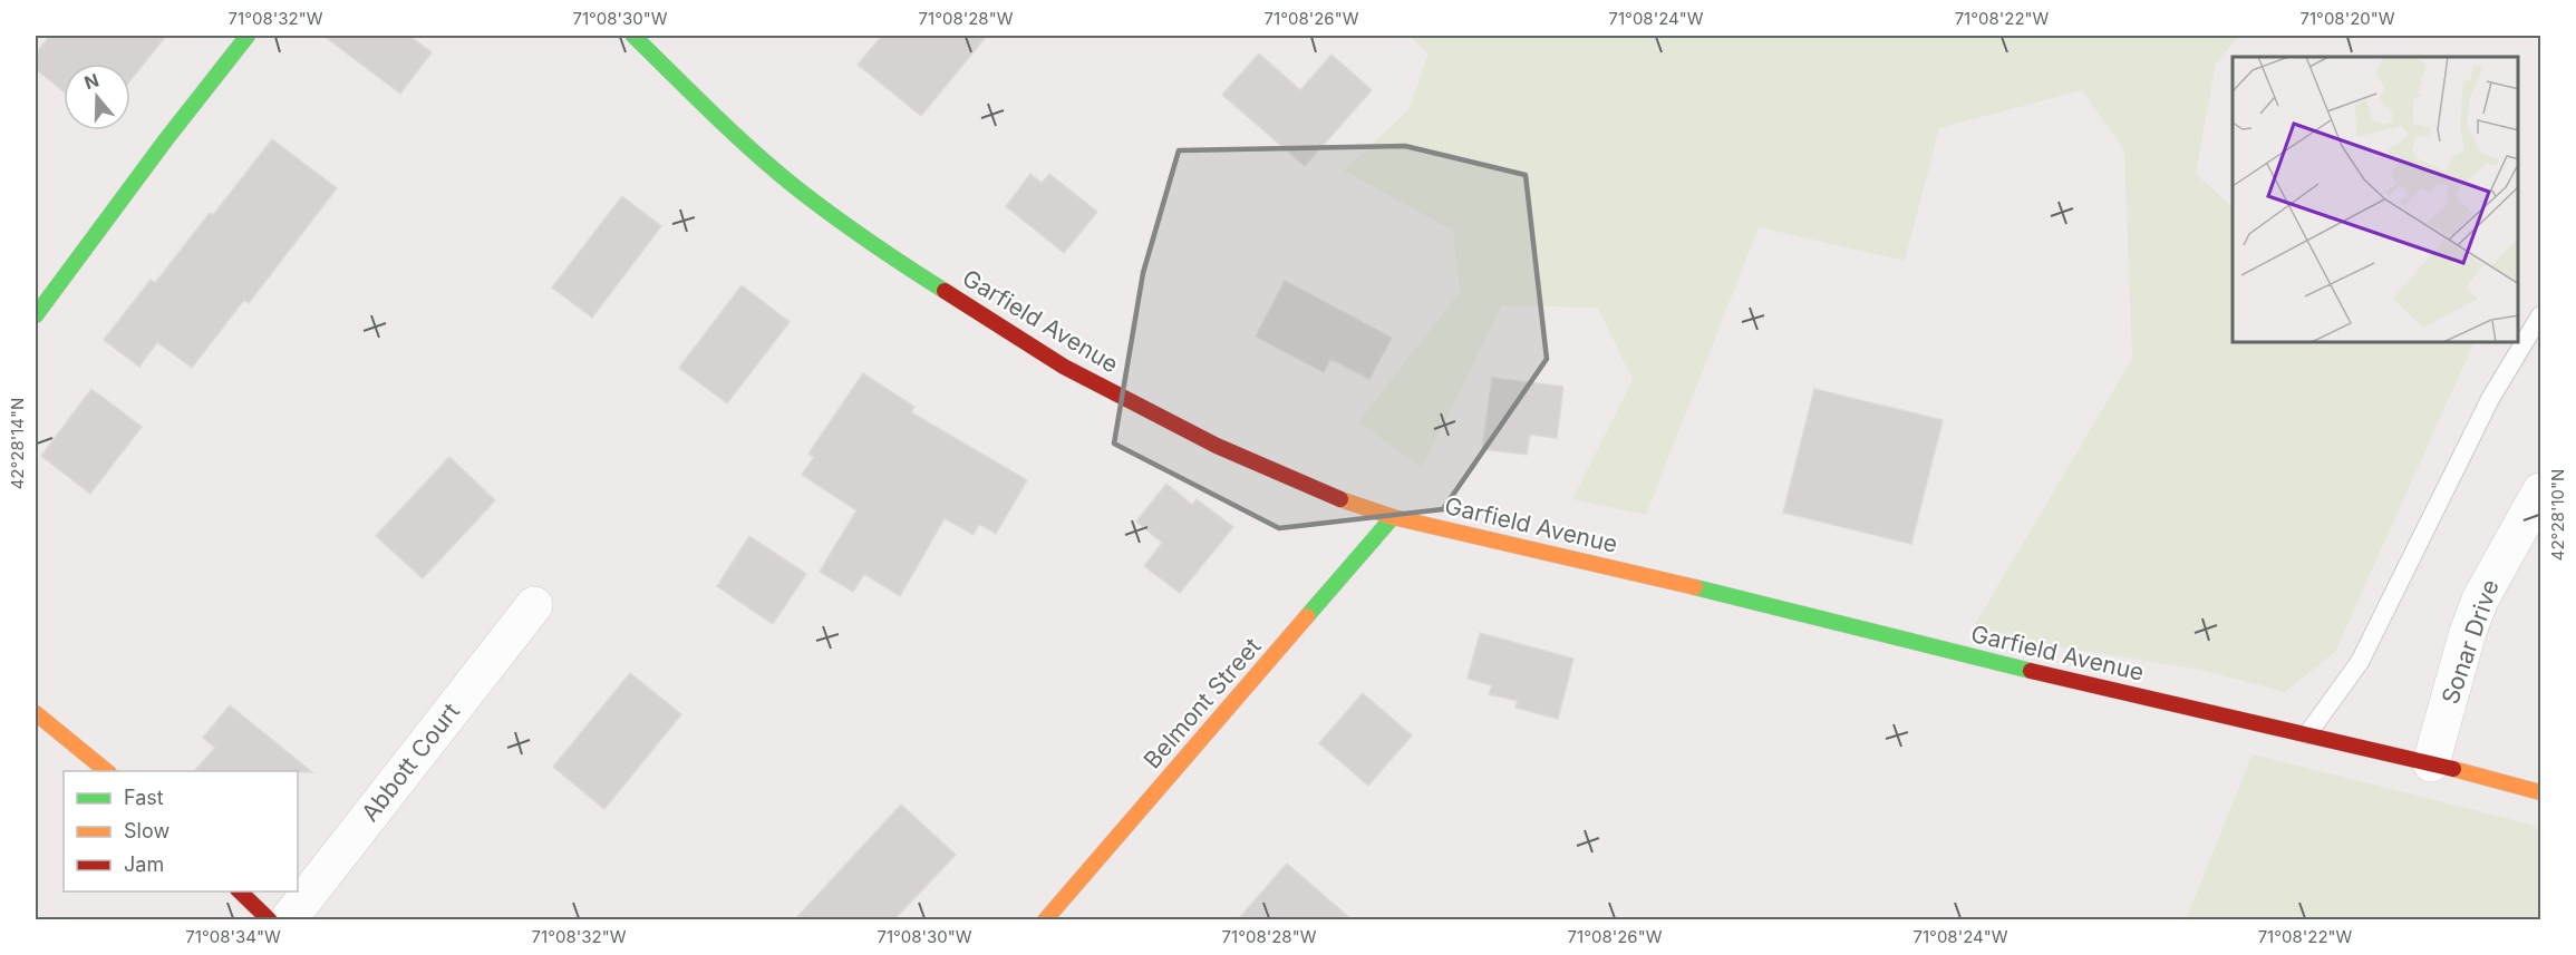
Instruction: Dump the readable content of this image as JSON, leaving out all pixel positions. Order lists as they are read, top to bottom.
{
  "streets": {
    "street": [
      "Garfield Avenue",
      "Sonar Drive",
      "Belmont Street",
      "Abbott Court"
    ]
  },
  "crossings": [
    ["Garfield Avenue", "Sonar Drive"],
    ["Garfield Avenue", "Belmont Street"]
  ],
  "legend": ["Fast", "Slow", "Jam"],
  "north": "top",
  "coordinates": [
    "71°08'32\"W",
    "71°08'30\"W",
    "71°08'28\"W",
    "71°08'26\"W",
    "71°08'24\"W",
    "71°08'22\"W",
    "71°08'20\"W",
    "42°28'14\"N",
    "42°28'10\"N",
    "71°08'34\"W"
  ]
}
